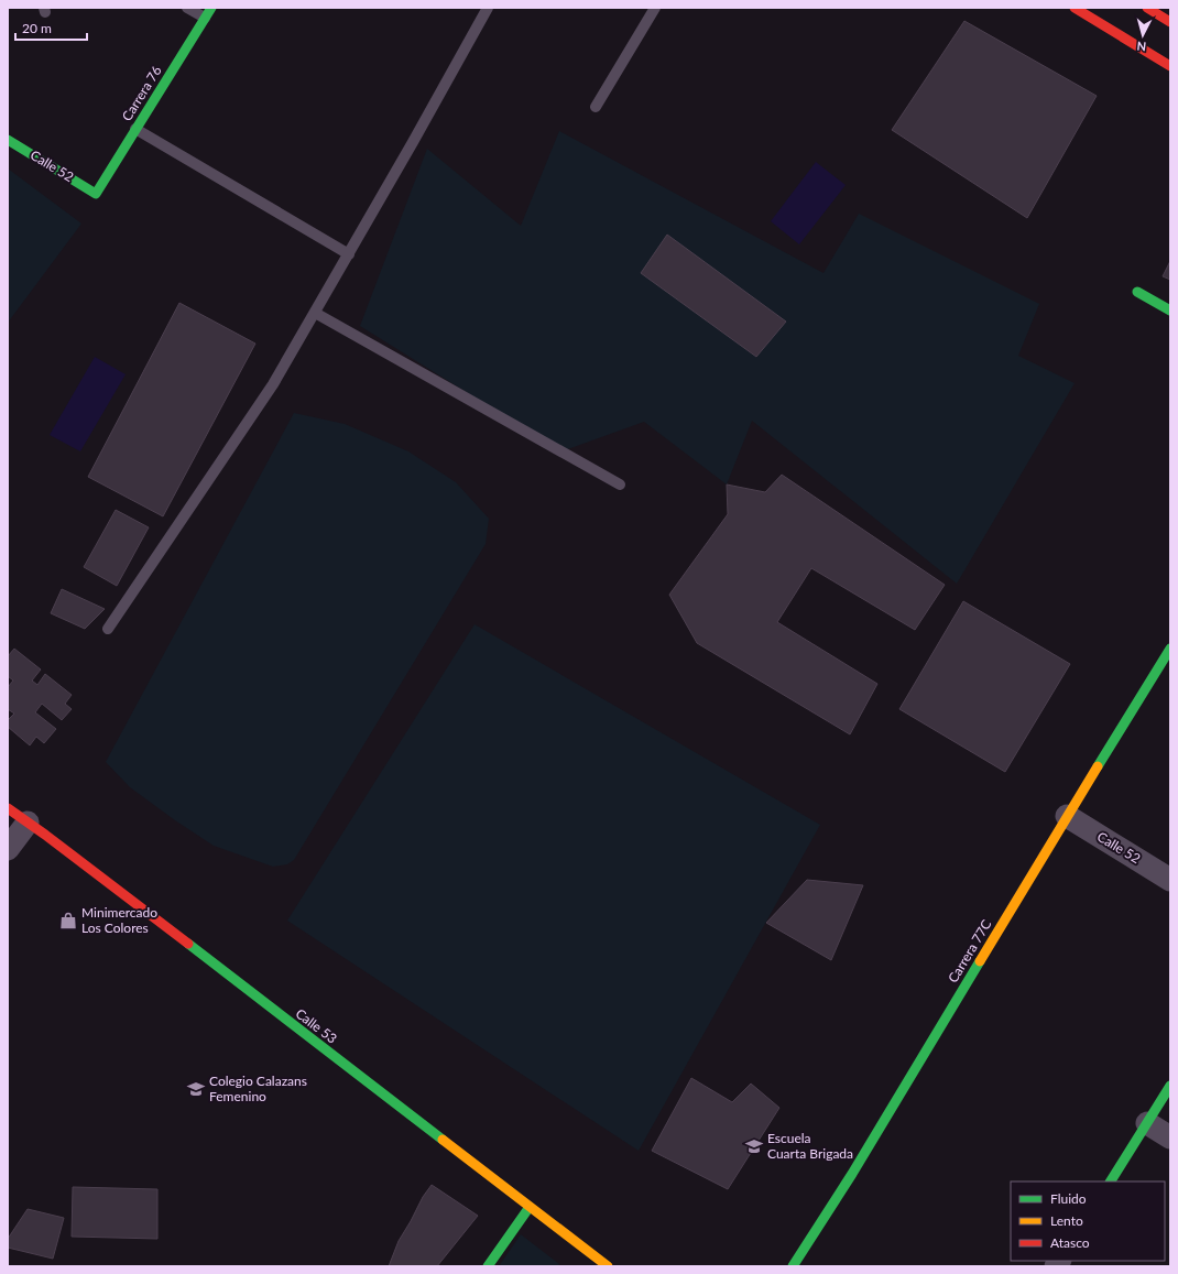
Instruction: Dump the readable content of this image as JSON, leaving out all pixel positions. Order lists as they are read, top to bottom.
{
  "streets": {
    "street": [
      "Carrera 76",
      "Calle 52",
      "Carrera 77C",
      "Calle 53"
    ]
  },
  "crossings": [
    ["Carrera 76", "Calle 52"],
    ["Calle 52", "Carrera 77C"]
  ],
  "places": {
    "shop": ["Minimercado Los Colores"],
    "school or university": ["Colegio Calazans Femenino", "Escuela Cuarta Brigada"]
  },
  "legend": ["Fluido", "Lento", "Atasco"],
  "scale_bar": "20 m",
  "north": "bottom"
}
